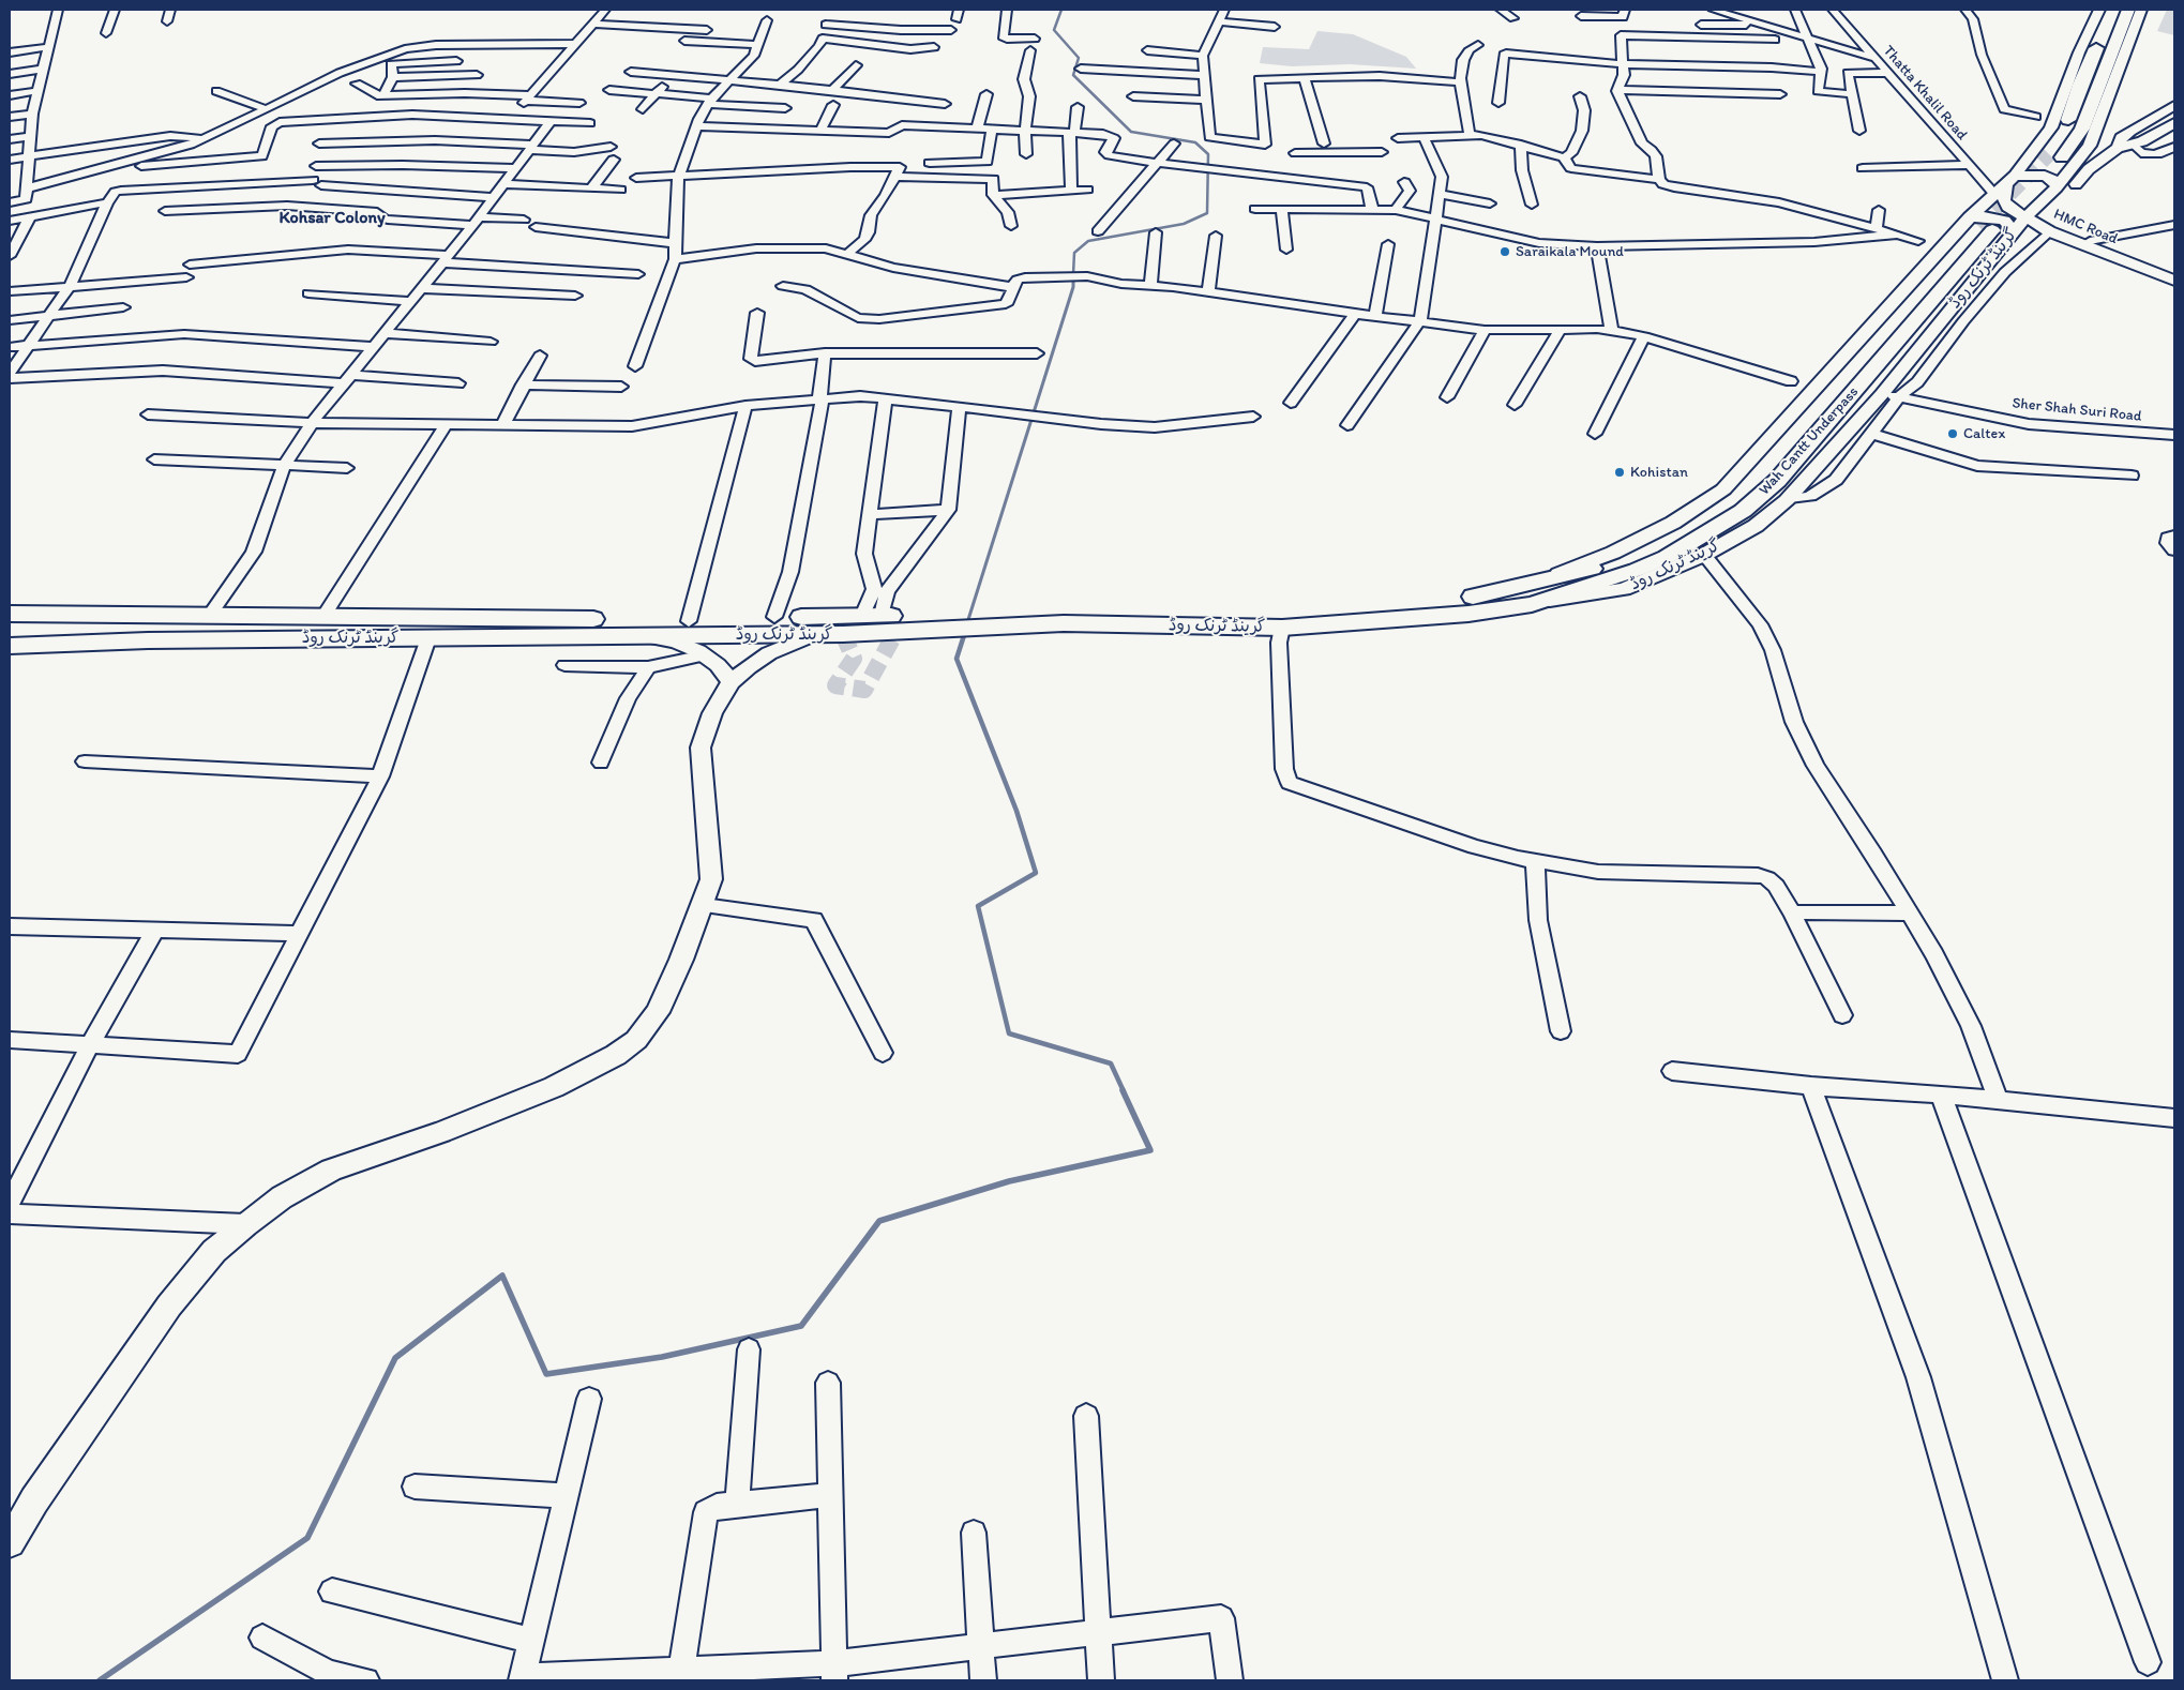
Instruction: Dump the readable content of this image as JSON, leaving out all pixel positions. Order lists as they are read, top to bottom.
{
  "streets": {
    "highway": ["گرینڈ ٹرنک روڈ", "Wah Cantt Underpass"],
    "main road": ["HMC Road"],
    "street": ["Thatta Khalil Road", "Sher Shah Suri Road"]
  },
  "crossings": [
    ["Thatta Khalil Road", "HMC Road"],
    ["Thatta Khalil Road", "گرینڈ ٹرنک روڈ"],
    ["HMC Road", "گرینڈ ٹرنک روڈ"],
    ["گرینڈ ٹرنک روڈ", "Sher Shah Suri Road"],
    ["گرینڈ ٹرنک روڈ", "Wah Cantt Underpass"]
  ],
  "districts": ["Kohsar Colony"],
  "places": ["Saraikala Mound", "Caltex", "Kohistan"]
}
